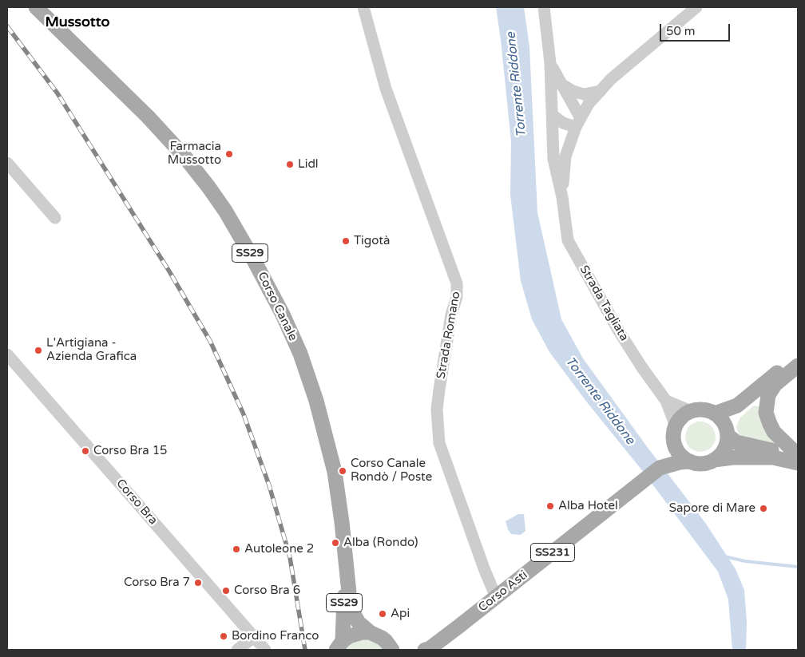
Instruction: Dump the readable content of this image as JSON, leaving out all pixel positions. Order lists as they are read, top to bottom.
{
  "streets": {
    "main road": [
      "SS29",
      "Corso Canale",
      "SS231",
      "Corso Asti"
    ],
    "street": ["Strada Tagliata", "Strada Romano", "Corso Bra"]
  },
  "crossings": [
    ["SS29", "Corso Canale"],
    ["Strada Tagliata", "SS231"],
    ["Strada Romano", "Corso Asti"],
    ["SS231", "Corso Asti"]
  ],
  "districts": ["Mussotto"],
  "water": ["Torrente Riddone"],
  "places": [
    "Farmacia Mussotto",
    "Lidl",
    "Tigotà",
    "L'Artigiana - Azienda Grafica",
    "Corso Bra 15",
    "Corso Canale Rondò / Poste",
    "Alba Hotel",
    "Sapore di Mare",
    "Alba (Rondo)",
    "Autoleone 2",
    "Corso Bra 7",
    "Corso Bra 6",
    "Api",
    "Bordino Franco"
  ],
  "scale_bar": "50 m"
}
